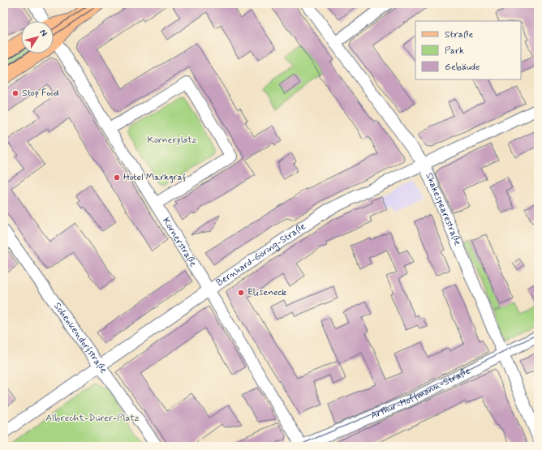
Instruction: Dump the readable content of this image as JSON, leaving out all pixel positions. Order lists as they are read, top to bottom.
{
  "streets": {
    "street": [
      "Shakespearestraße",
      "Körnerstraße",
      "Bernhard-Göring-Straße",
      "Schenkendorfstraße",
      "Arthur-Hoffmann-Straße"
    ]
  },
  "crossings": [
    ["Shakespearestraße", "Bernhard-Göring-Straße"],
    ["Shakespearestraße", "Arthur-Hoffmann-Straße"],
    ["Körnerstraße", "Bernhard-Göring-Straße"],
    ["Körnerstraße", "Arthur-Hoffmann-Straße"],
    ["Bernhard-Göring-Straße", "Schenkendorfstraße"]
  ],
  "parks": ["Körnerplatz", "Albrecht-Dürer-Platz"],
  "places": ["Stop Food", "Hotel Markgraf", "Eliseneck"],
  "legend": ["Straße", "Park", "Gebäude"],
  "north": "top right"
}
